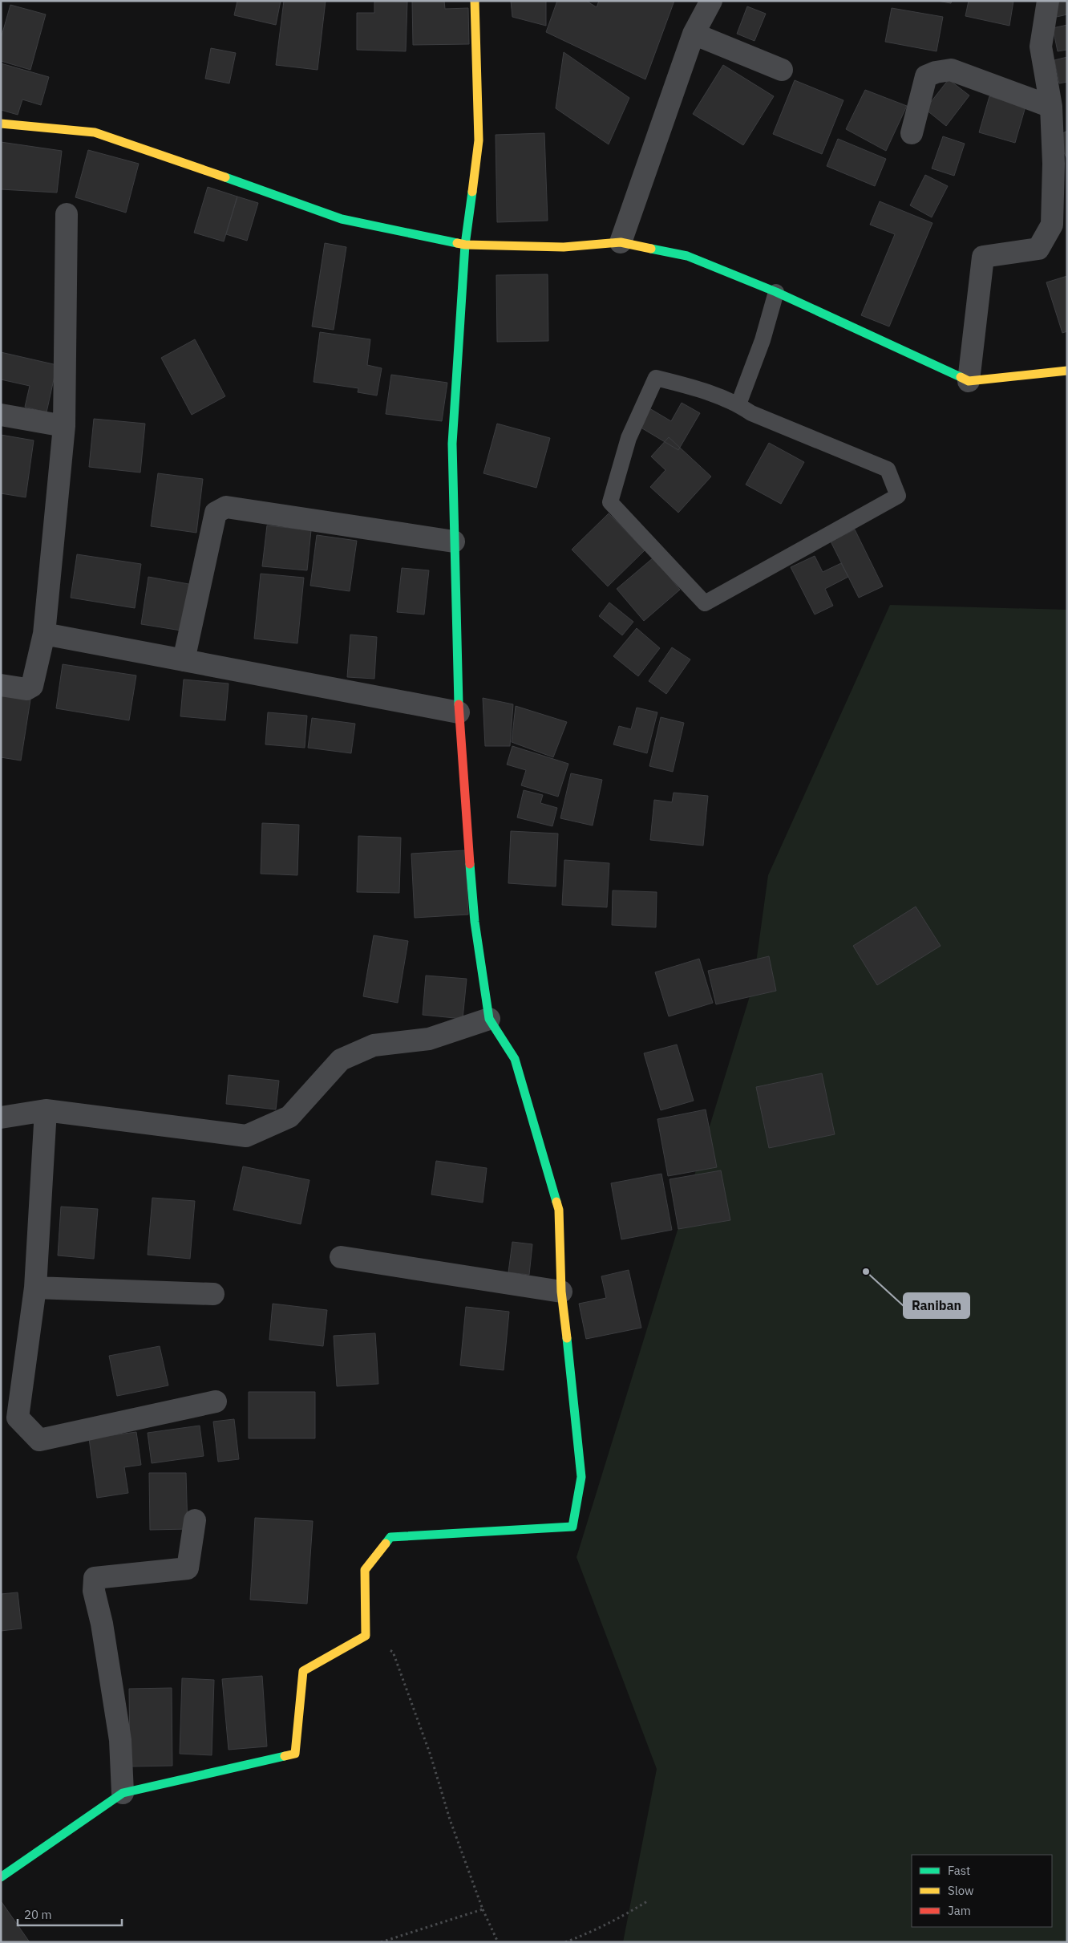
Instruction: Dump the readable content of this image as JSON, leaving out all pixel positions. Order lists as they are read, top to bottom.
{
  "places": ["Raniban"],
  "legend": ["Fast", "Slow", "Jam"],
  "scale_bar": "20 m"
}
